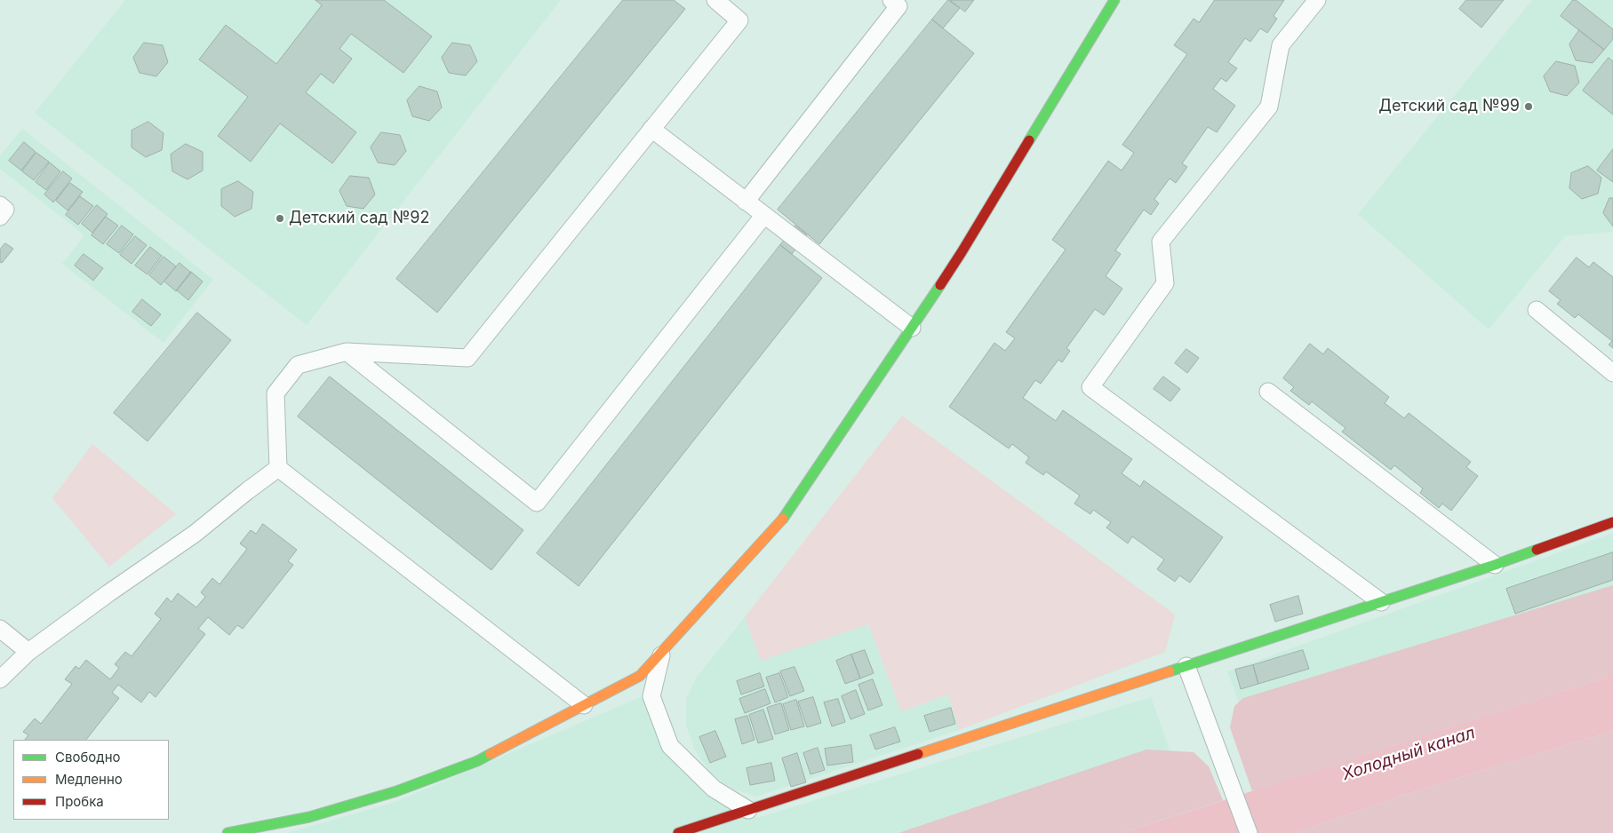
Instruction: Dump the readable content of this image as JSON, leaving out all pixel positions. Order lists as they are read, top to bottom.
{
  "water": ["Холодный канал"],
  "places": ["Детский сад №99", "Детский сад №92"],
  "legend": ["Свободно", "Медленно", "Пробка"]
}
